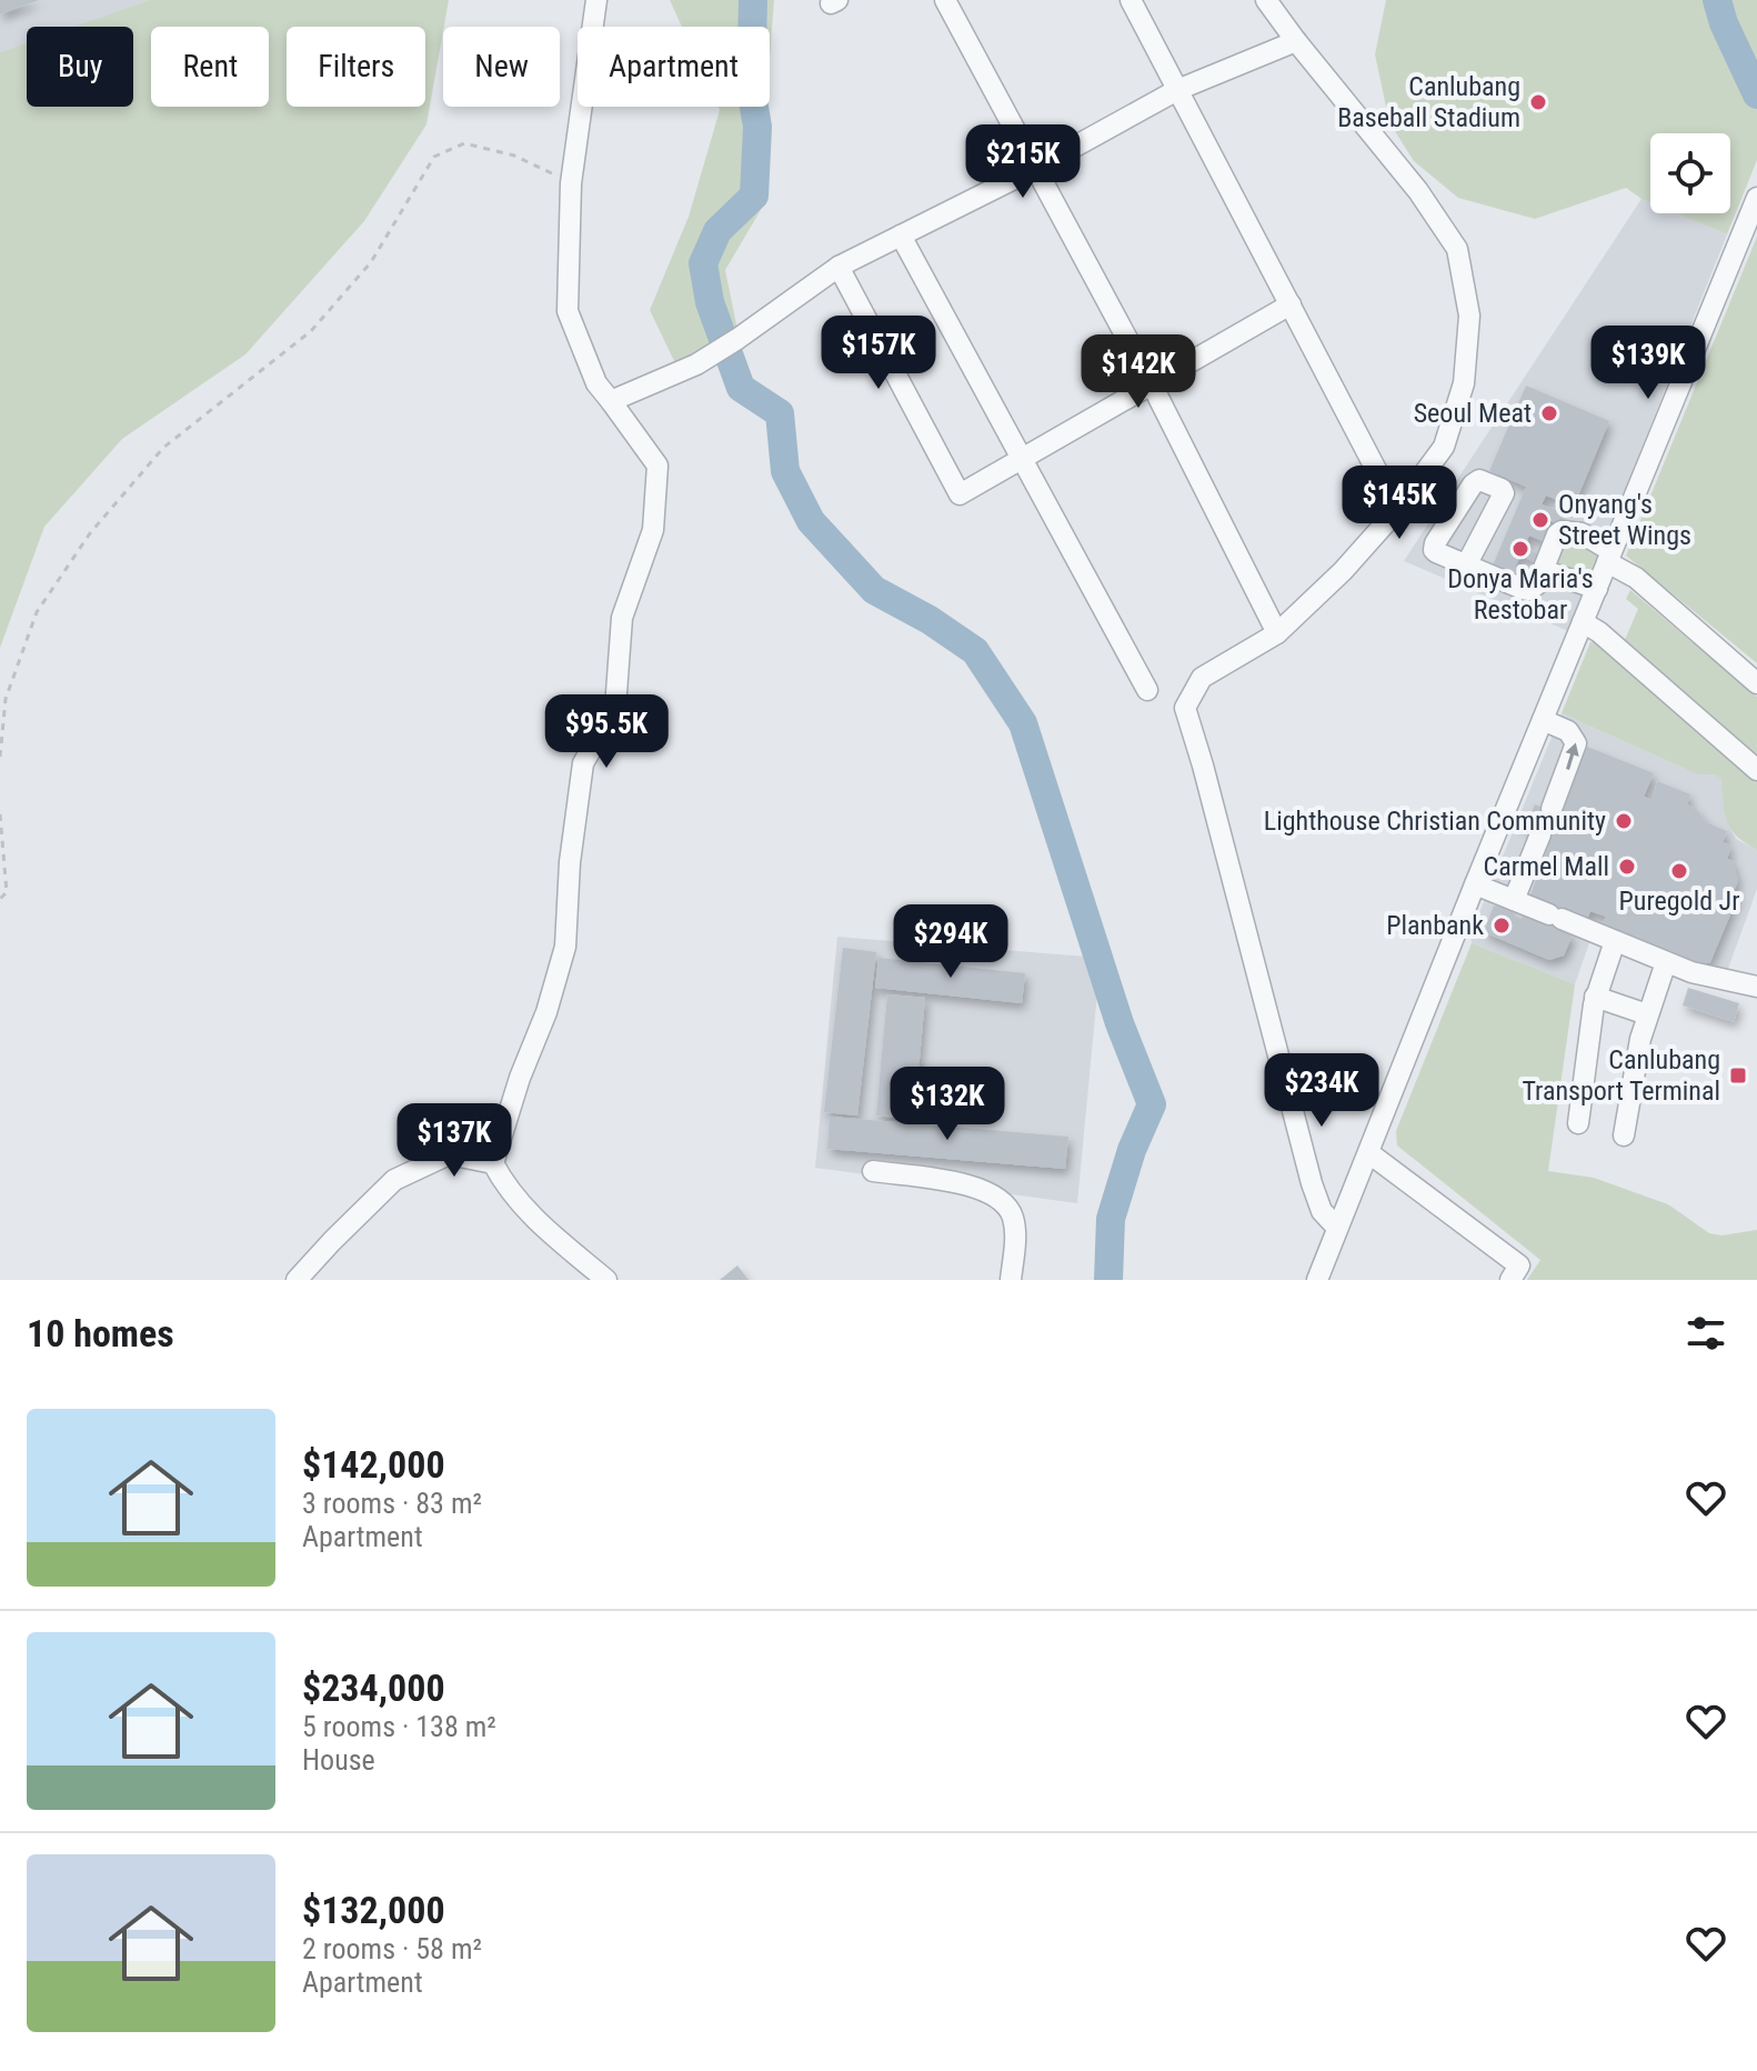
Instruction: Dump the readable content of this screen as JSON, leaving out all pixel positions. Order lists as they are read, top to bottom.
{
  "places": {
    "other": [
      "Canlubang Baseball Stadium",
      "Seoul Meat",
      "Onyang's Street Wings",
      "Donya Maria's Restobar",
      "Lighthouse Christian Community",
      "Carmel Mall",
      "Puregold Jr",
      "Planbank"
    ],
    "transit": ["Canlubang Transport Terminal"]
  },
  "page": {
    "chip": [
      "Buy",
      "Rent",
      "Filters",
      "New",
      "Apartment"
    ],
    "price": [
      "$215K",
      "$157K",
      "$139K",
      "$142K",
      "$145K",
      "$95.5K",
      "$294K",
      "$234K",
      "$132K",
      "$137K"
    ],
    "heading": "10 homes",
    "list": [
      {
        "name": "$142,000",
        "note": "3 rooms · 83 m² · Apartment"
      },
      {
        "name": "$234,000",
        "note": "5 rooms · 138 m² · House"
      },
      {
        "name": "$132,000",
        "note": "2 rooms · 58 m² · Apartment"
      }
    ]
  }
}
